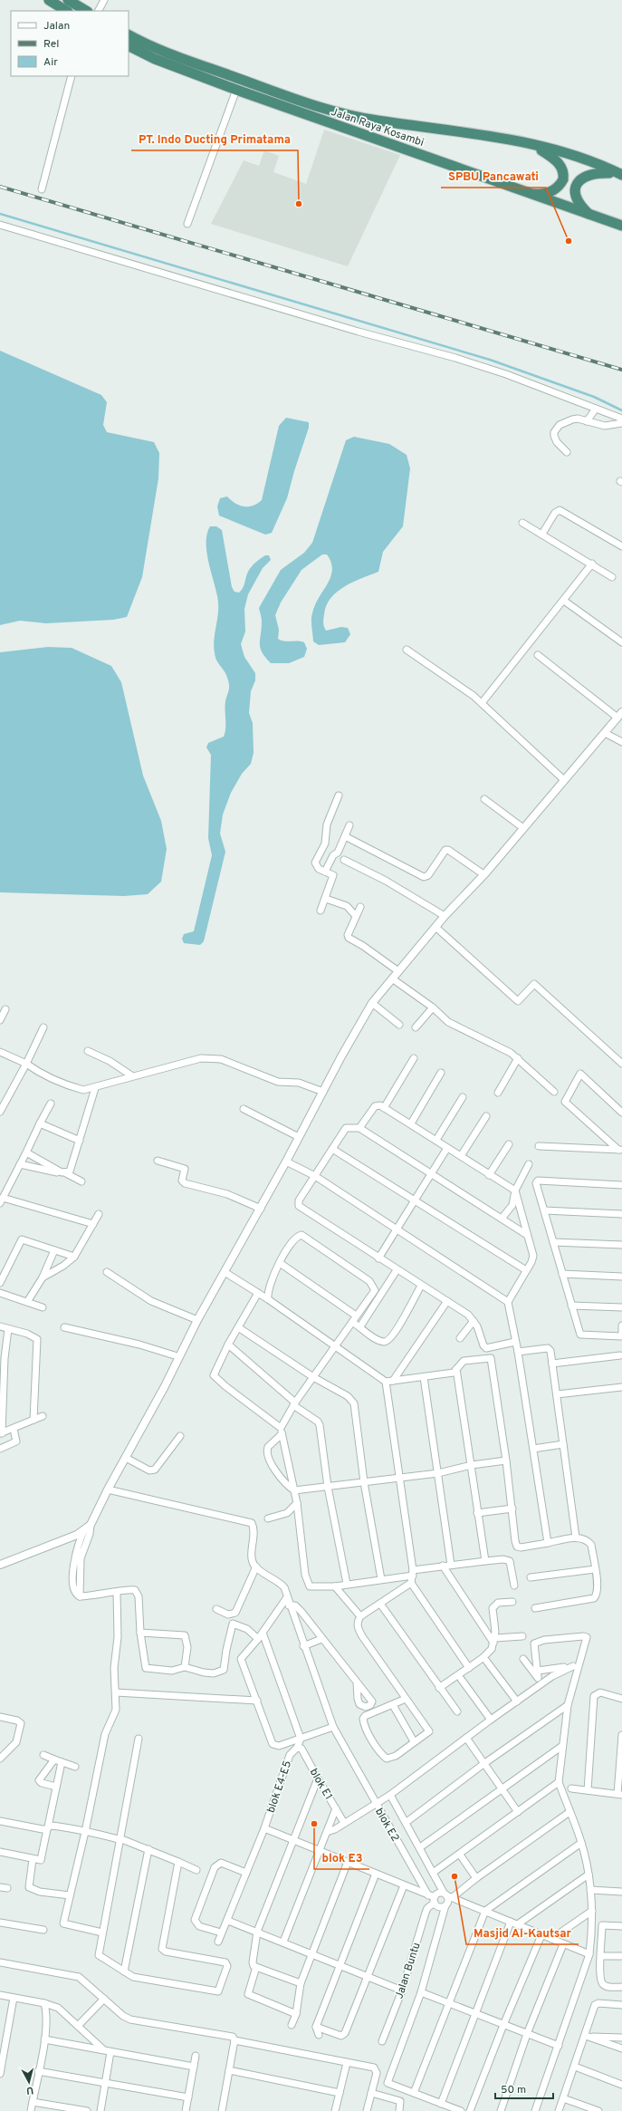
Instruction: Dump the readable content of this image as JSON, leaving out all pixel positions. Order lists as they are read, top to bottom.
{
  "streets": {
    "highway": ["Jalan Raya Kosambi"],
    "street": [
      "blok E1",
      "blok E4-E5",
      "blok E2",
      "Jalan Buntu"
    ]
  },
  "crossings": [
    ["blok E1", "blok E4-E5"],
    ["blok E1", "blok E2"],
    ["blok E2", "Jalan Buntu"]
  ],
  "places": [
    "PT. Indo Ducting Primatama",
    "SPBU Pancawati",
    "blok E3",
    "Masjid Al-Kautsar"
  ],
  "legend": ["Jalan", "Rel", "Air"],
  "scale_bar": "50 m",
  "north": "bottom"
}
